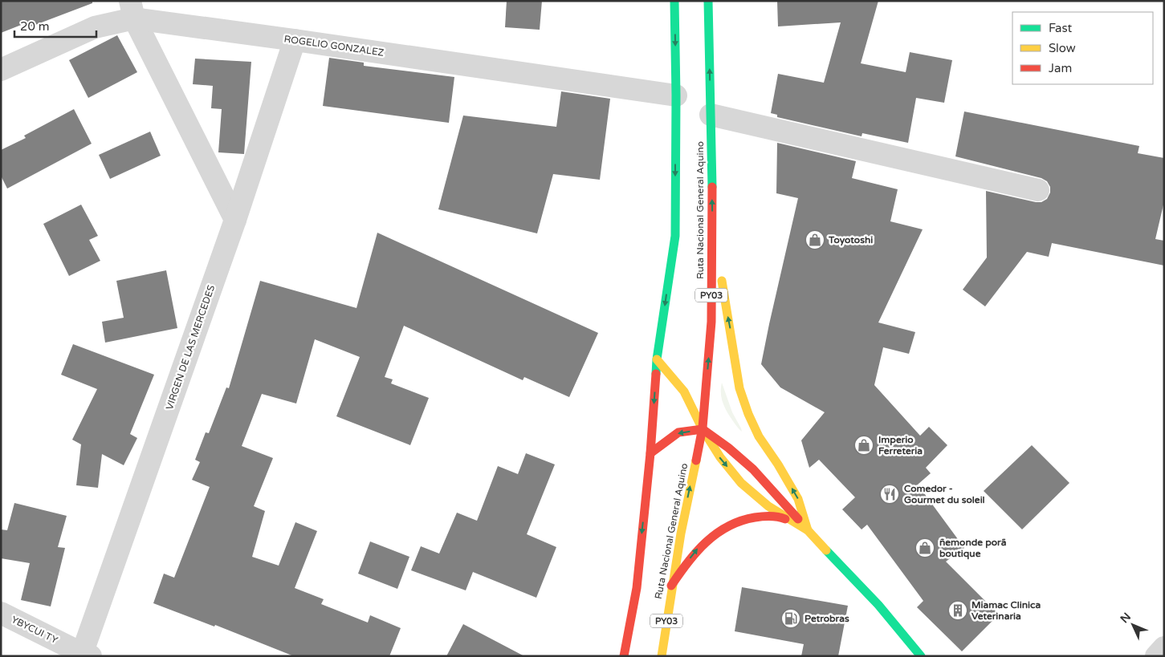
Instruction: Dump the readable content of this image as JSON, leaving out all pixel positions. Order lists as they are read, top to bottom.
{
  "streets": {
    "main road": ["Ruta Nacional General Aquino", "PY03"],
    "street": ["ROGELIO GONZALEZ", "VIRGEN DE LAS MERCEDES", "YBYCUI TY"]
  },
  "crossings": [
    ["ROGELIO GONZALEZ", "VIRGEN DE LAS MERCEDES"],
    ["VIRGEN DE LAS MERCEDES", "YBYCUI TY"]
  ],
  "places": {
    "shop": ["Toyotoshi", "Imperio Ferreteria", "ñemonde porã boutique"],
    "restaurant": ["Comedor - Gourmet du soleil"],
    "building": ["Miamac Clinica Veterinaria"],
    "fuel station": ["Petrobras"]
  },
  "legend": ["Fast", "Slow", "Jam"],
  "scale_bar": "20 m",
  "north": "top left"
}
